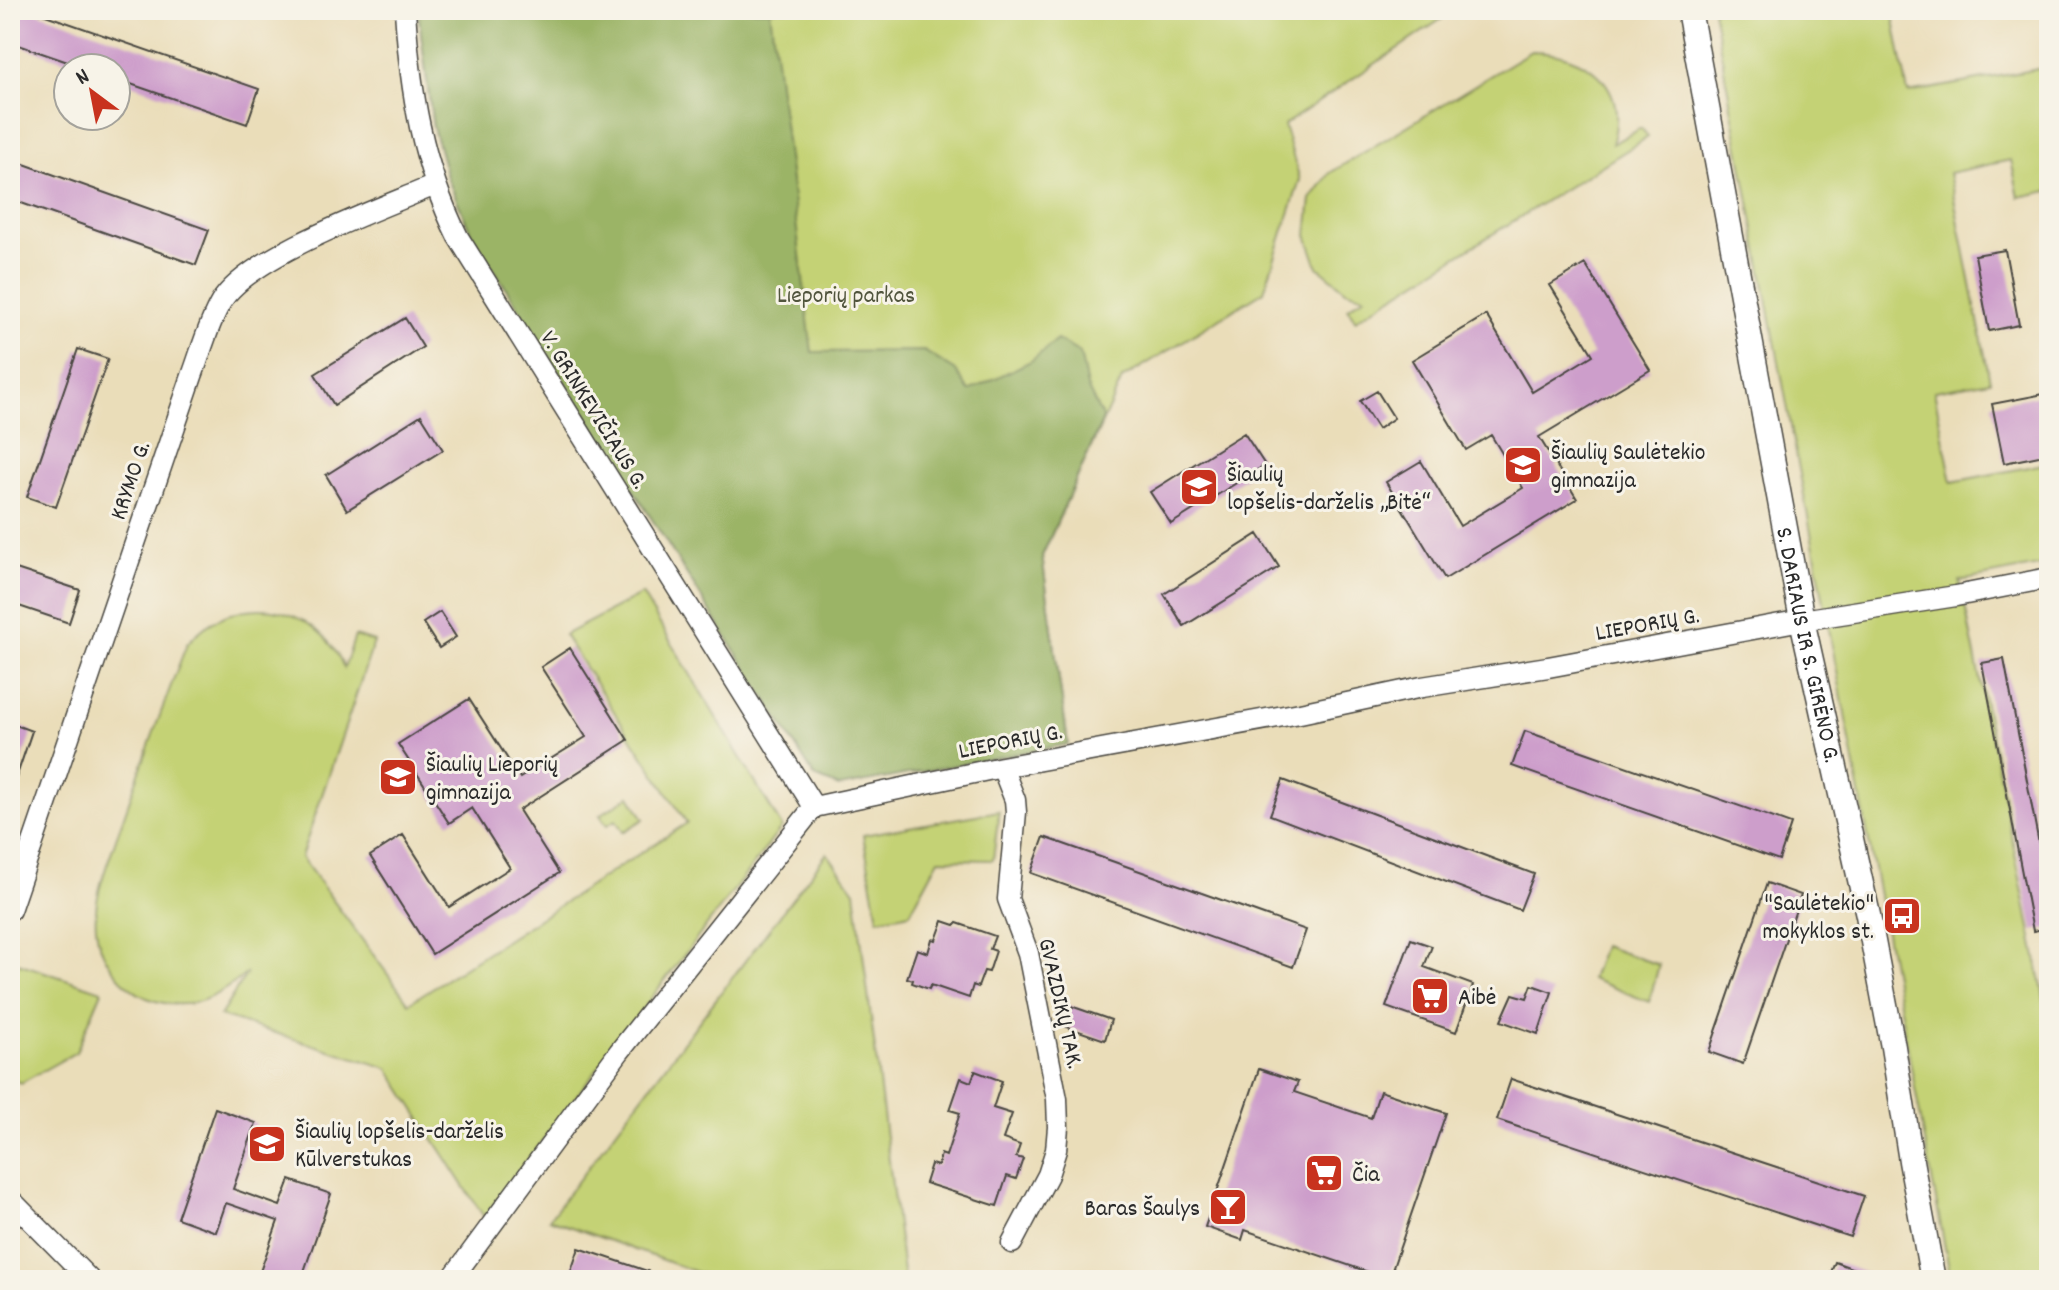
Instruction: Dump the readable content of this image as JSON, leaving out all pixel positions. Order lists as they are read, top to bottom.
{
  "streets": {
    "street": [
      "V. GRINKEVIČIAUS G.",
      "KRYMO G.",
      "LIEPORIŲ G.",
      "S. DARIAUS IR S. GIRĖNO G.",
      "GVAZDIKŲ TAK."
    ]
  },
  "crossings": [
    ["V. GRINKEVIČIAUS G.", "KRYMO G."],
    ["V. GRINKEVIČIAUS G.", "LIEPORIŲ G."],
    ["LIEPORIŲ G.", "S. DARIAUS IR S. GIRĖNO G."],
    ["LIEPORIŲ G.", "GVAZDIKŲ TAK."]
  ],
  "parks": ["Lieporių parkas"],
  "places": {
    "school or university": [
      "Šiaulių Saulėtekio gimnazija",
      "Šiaulių lopšelis-darželis „Bitė“",
      "Šiaulių Lieporių gimnazija",
      "Šiaulių lopšelis-darželis Kūlverstukas"
    ],
    "bus stop": ["\"Saulėtekio\" mokyklos st."],
    "supermarket": ["Aibė", "Čia"],
    "bar": ["Baras Šaulys"]
  },
  "north": "top left"
}
